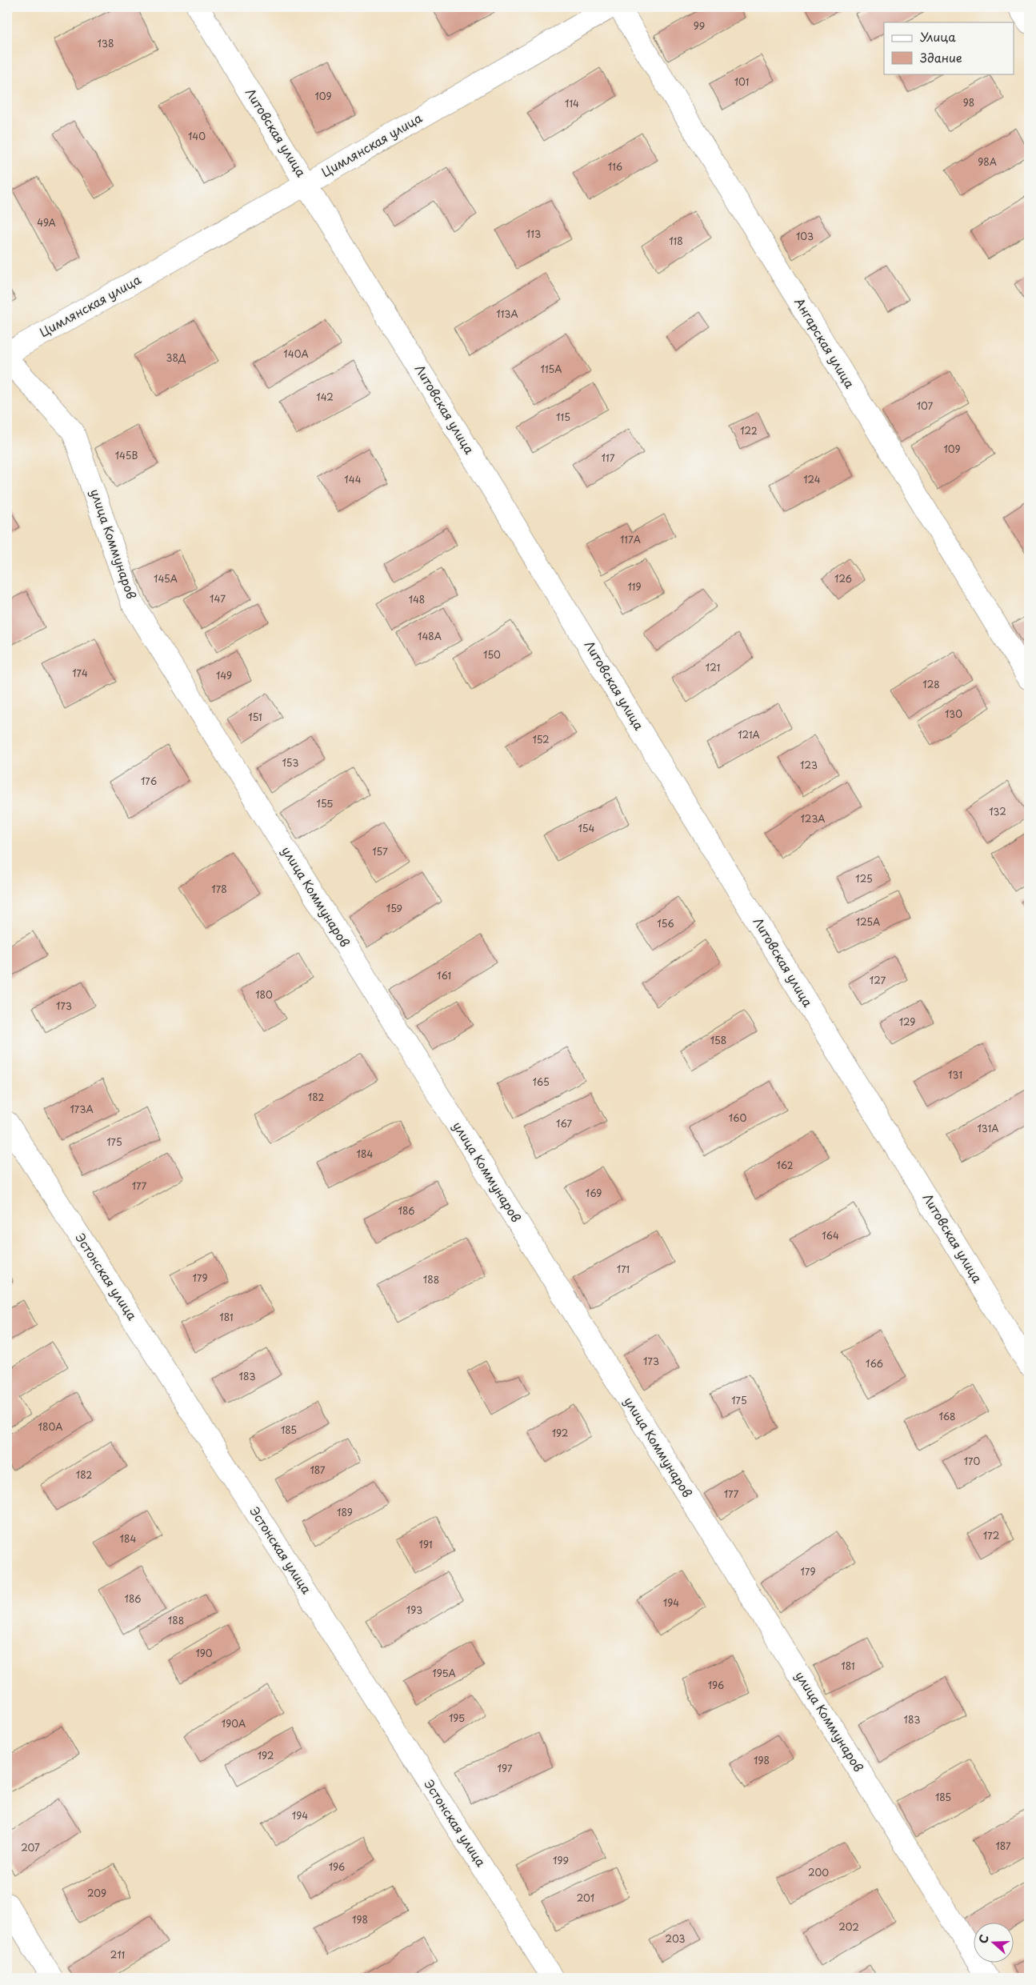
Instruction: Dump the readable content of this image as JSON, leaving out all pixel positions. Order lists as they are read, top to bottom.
{
  "streets": {
    "street": [
      "Литовская улица",
      "Цимлянская улица",
      "Ангарская улица",
      "улица Коммунаров",
      "Эстонская улица"
    ]
  },
  "crossings": [
    ["Литовская улица", "Цимлянская улица"]
  ],
  "house_numbers": [
    "99",
    "138",
    "101",
    "109",
    "98",
    "114",
    "140",
    "98А",
    "116",
    "49А",
    "113",
    "103",
    "118",
    "113А",
    "140А",
    "38Д",
    "115А",
    "142",
    "107",
    "115",
    "122",
    "109",
    "145В",
    "117",
    "144",
    "124",
    "117А",
    "145А",
    "126",
    "119",
    "147",
    "148",
    "148А",
    "150",
    "121",
    "174",
    "149",
    "128",
    "130",
    "151",
    "121А",
    "152",
    "153",
    "123",
    "176",
    "155",
    "132",
    "123А",
    "154",
    "157",
    "125",
    "178",
    "159",
    "125А",
    "156",
    "161",
    "127",
    "180",
    "173",
    "129",
    "158",
    "131",
    "165",
    "182",
    "173А",
    "160",
    "167",
    "131А",
    "175",
    "184",
    "162",
    "177",
    "169",
    "186",
    "164",
    "171",
    "179",
    "188",
    "181",
    "173",
    "166",
    "183",
    "175",
    "168",
    "180А",
    "185",
    "192",
    "170",
    "187",
    "182",
    "177",
    "189",
    "172",
    "184",
    "191",
    "179",
    "186",
    "194",
    "193",
    "188",
    "190",
    "181",
    "195А",
    "196",
    "195",
    "183",
    "190А",
    "192",
    "198",
    "197",
    "185",
    "194",
    "187",
    "207",
    "199",
    "196",
    "200",
    "209",
    "201",
    "198",
    "202",
    "203",
    "211"
  ],
  "legend": ["Улица", "Здание"],
  "north": "left"
}
